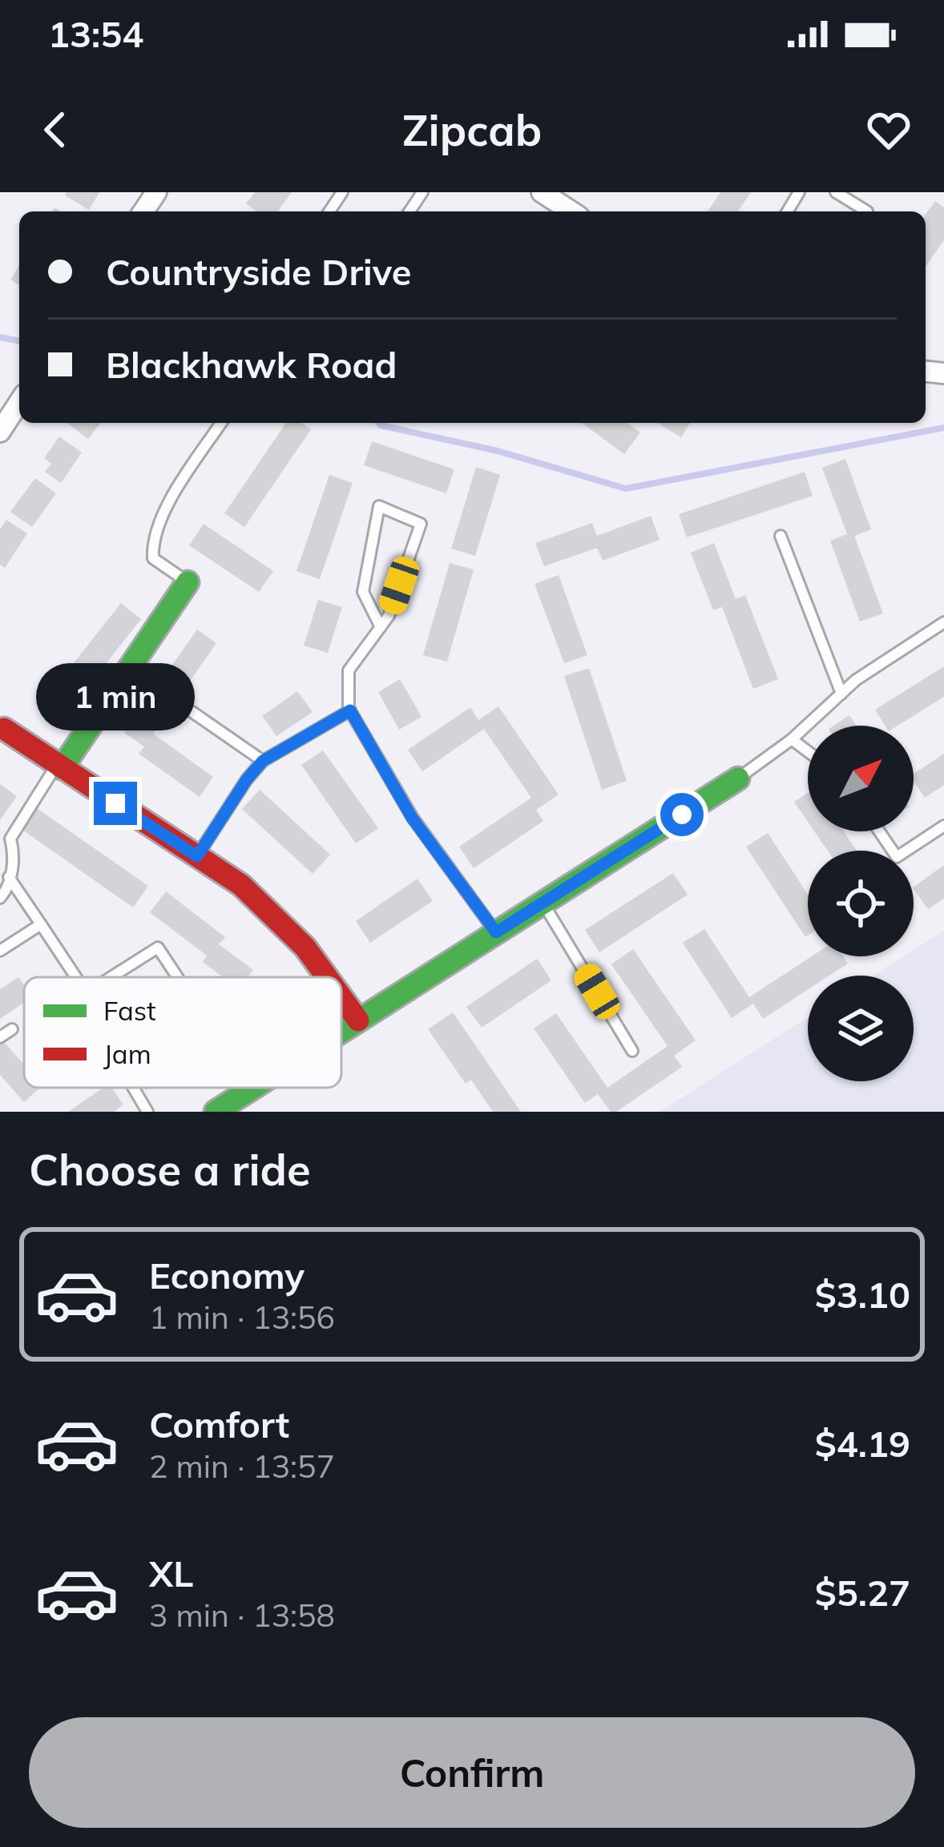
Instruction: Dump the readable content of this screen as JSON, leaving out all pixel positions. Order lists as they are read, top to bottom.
{
  "legend": ["Fast", "Jam"],
  "north": "top right",
  "page": {
    "status": "13:54",
    "header": "Zipcab",
    "banner": ["Countryside Drive", "Blackhawk Road"],
    "bubble": "1 min",
    "heading": "Choose a ride",
    "list": [
      {
        "name": "Economy",
        "note": "1 min · 13:56",
        "value": "$3.10"
      },
      {
        "name": "Comfort",
        "note": "2 min · 13:57",
        "value": "$4.19"
      },
      {
        "name": "XL",
        "note": "3 min · 13:58",
        "value": "$5.27"
      }
    ],
    "buttons": "Confirm"
  }
}
